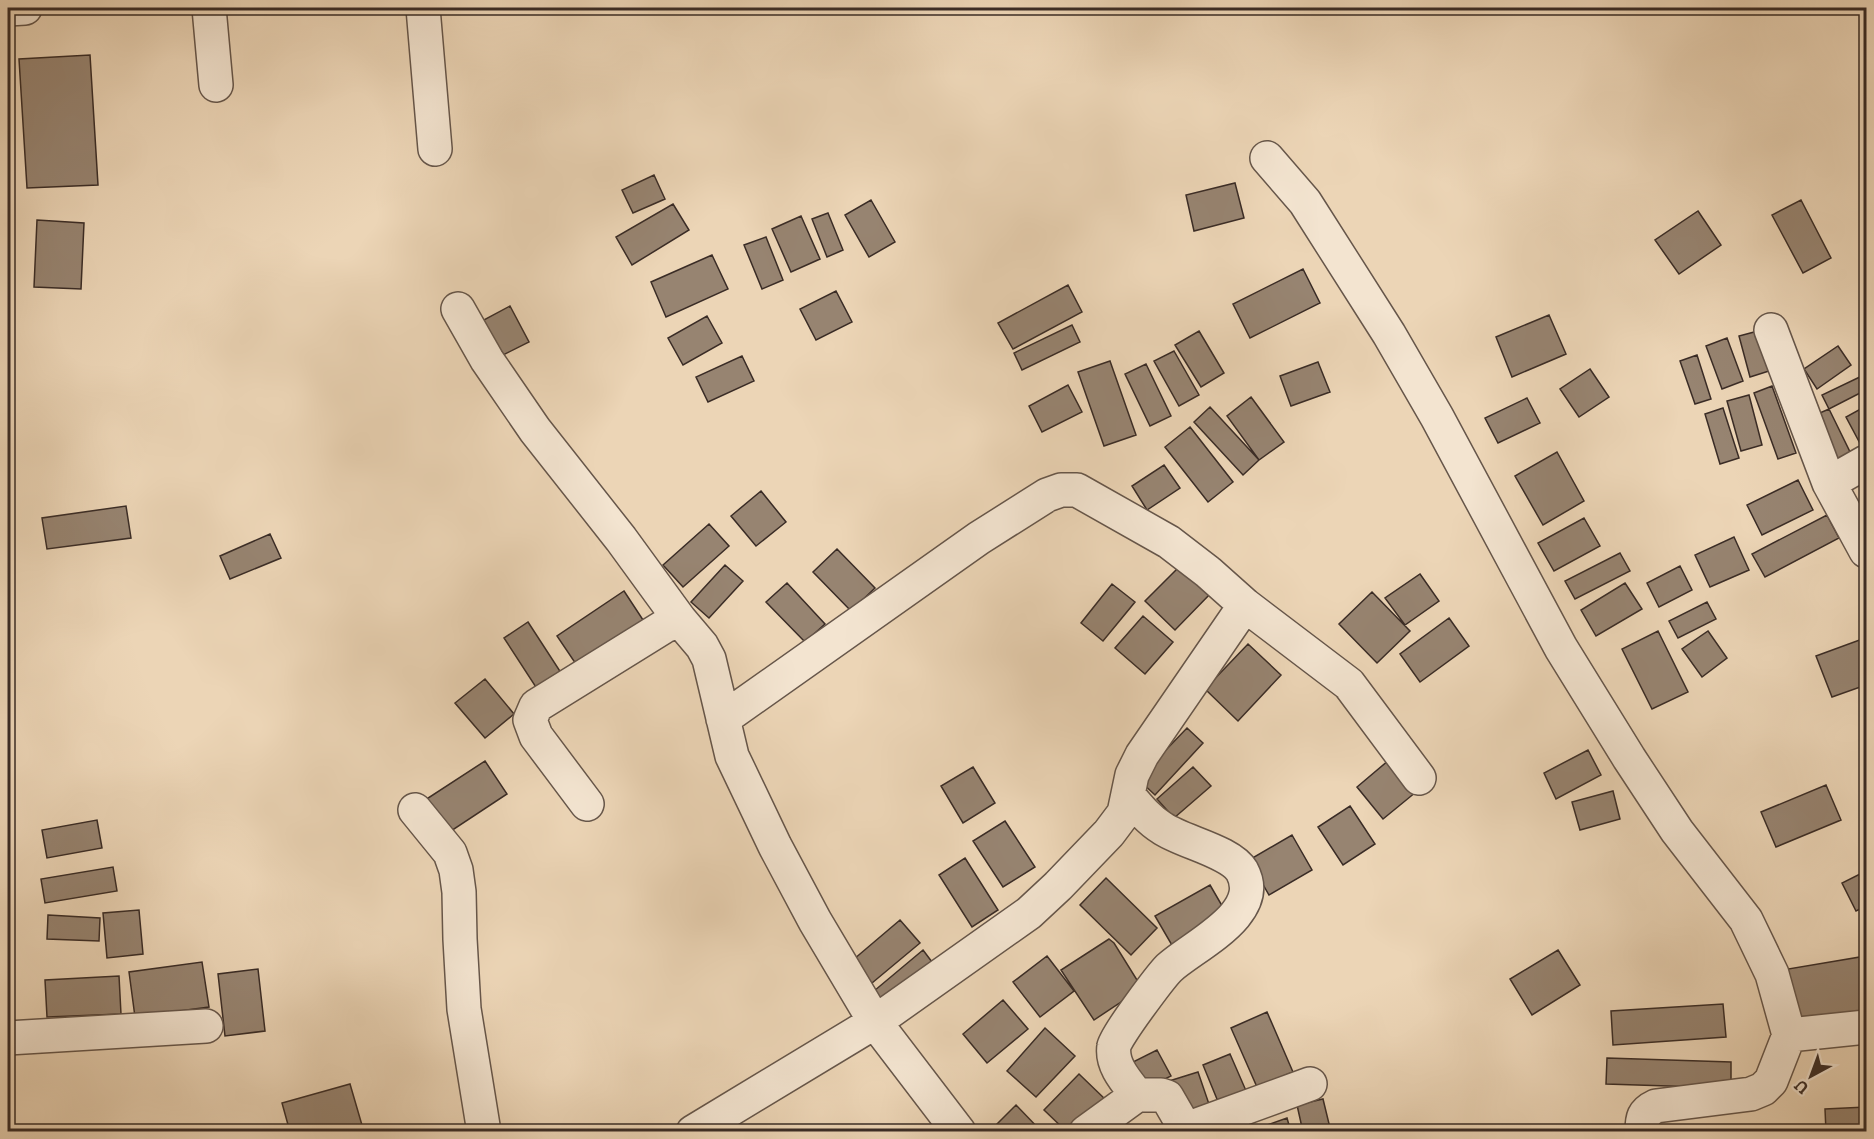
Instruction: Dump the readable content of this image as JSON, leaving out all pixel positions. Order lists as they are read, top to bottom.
{
  "north": "bottom left"
}
